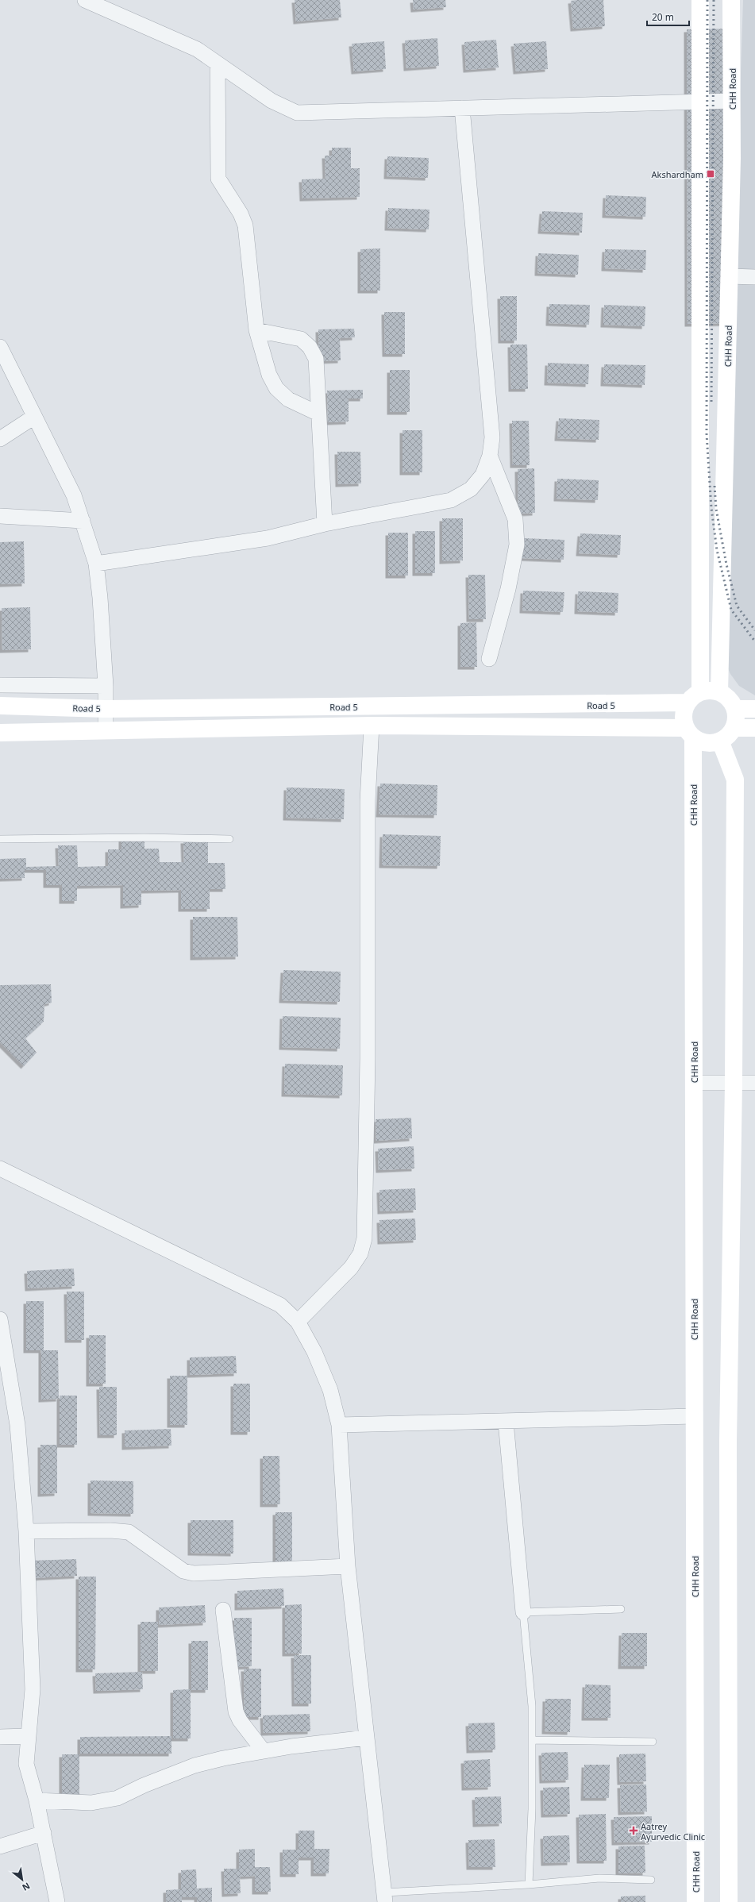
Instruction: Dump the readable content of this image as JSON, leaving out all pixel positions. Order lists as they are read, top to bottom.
{
  "streets": {
    "street": ["CHH Road", "Road 5"]
  },
  "crossings": [
    ["CHH Road", "Road 5"]
  ],
  "places": {
    "transit": ["Akshardham"],
    "health": ["Aatrey Ayurvedic Clinic"]
  },
  "scale_bar": "20 m",
  "north": "bottom right"
}
